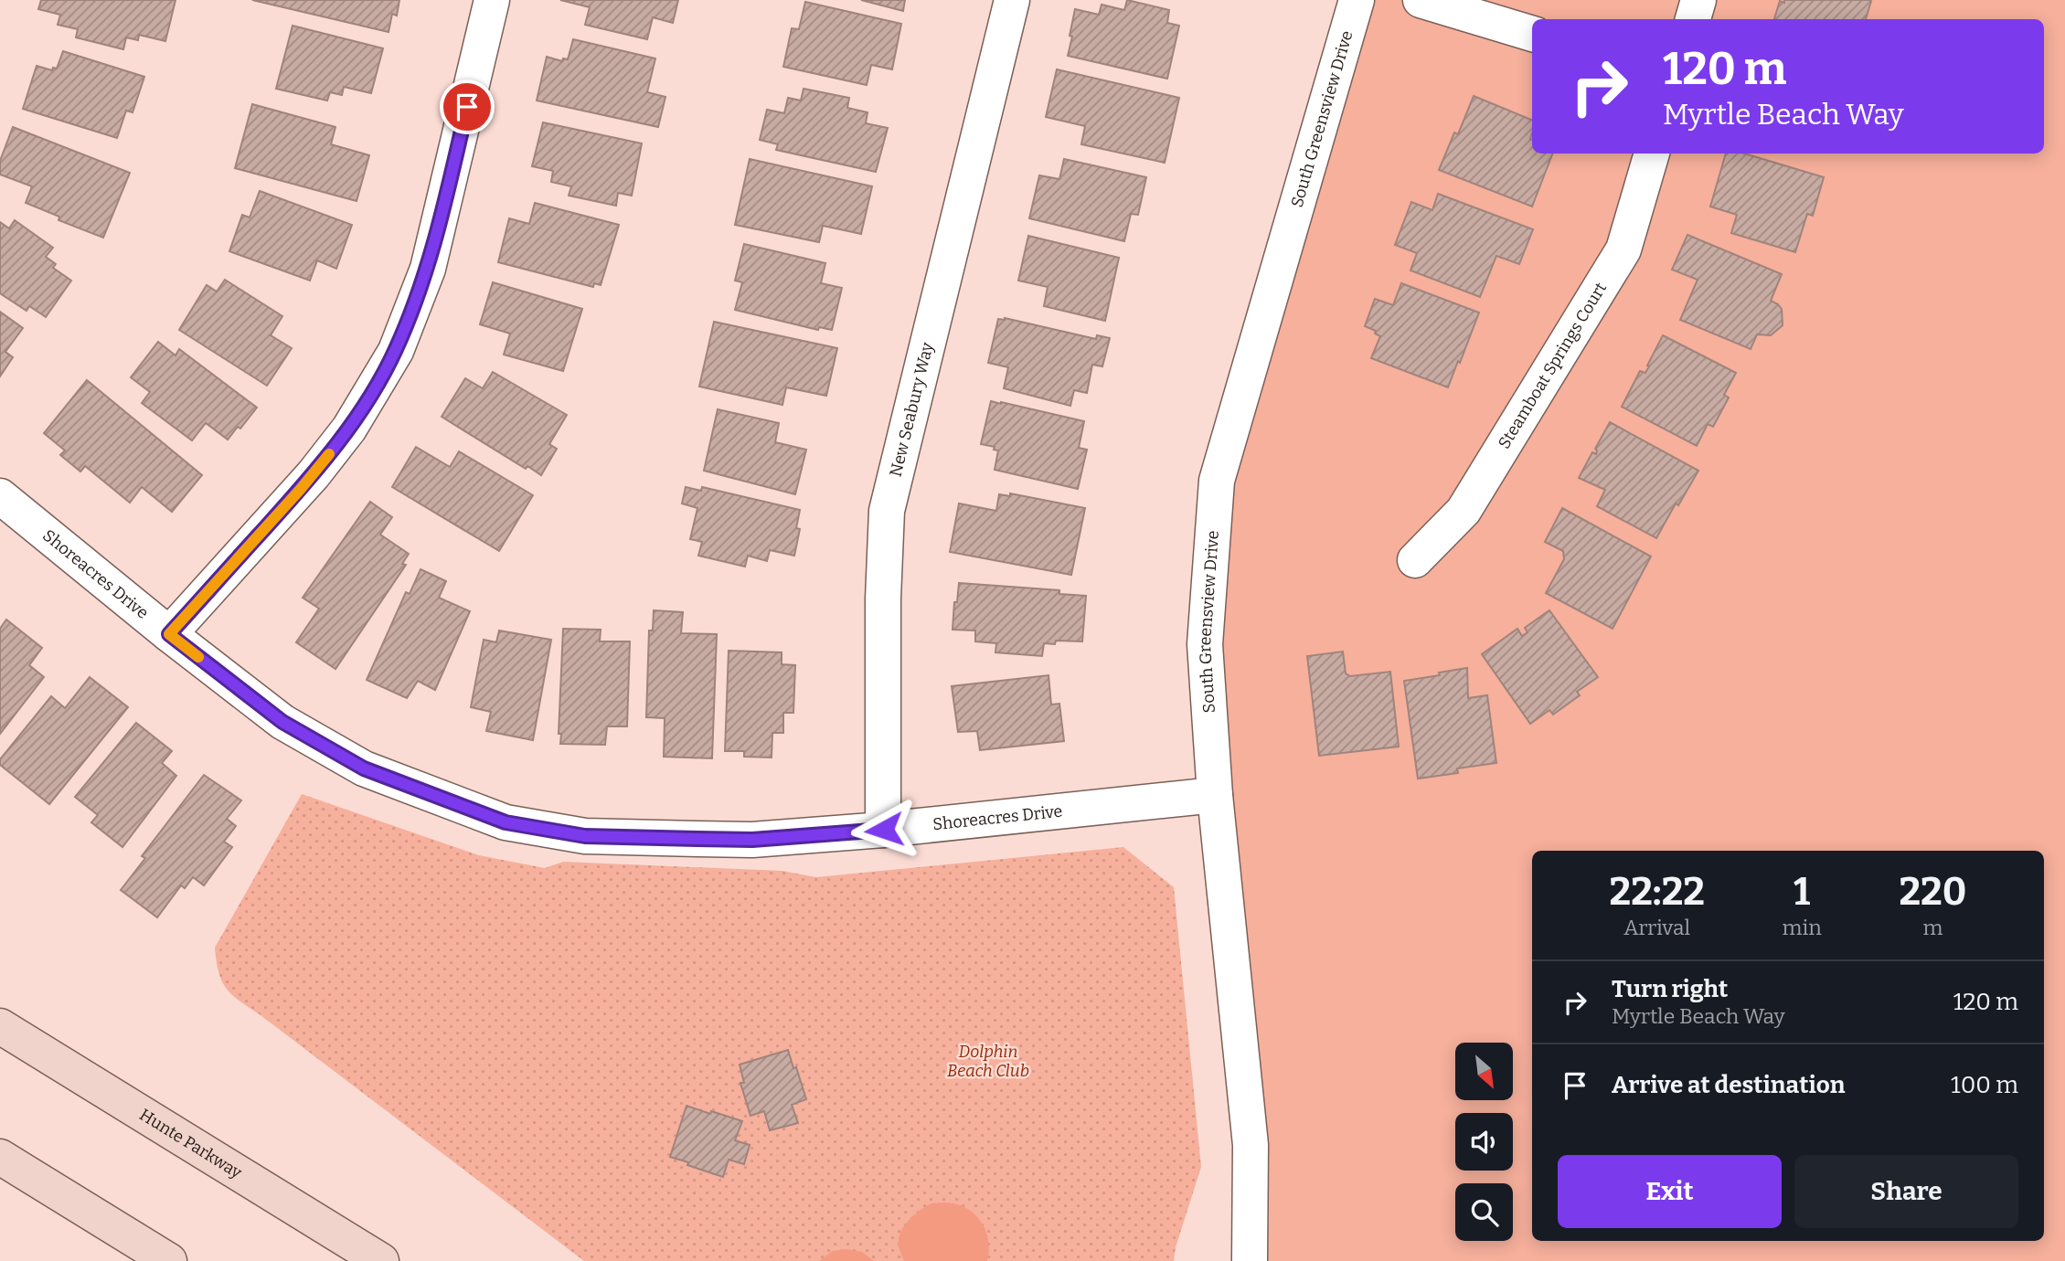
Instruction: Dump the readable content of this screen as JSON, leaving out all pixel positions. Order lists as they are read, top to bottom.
{
  "streets": {
    "main road": ["Hunte Parkway"],
    "street": [
      "South Greensview Drive",
      "Steamboat Springs Court",
      "New Seabury Way",
      "Shoreacres Drive"
    ]
  },
  "crossings": [
    ["South Greensview Drive", "Shoreacres Drive"],
    ["New Seabury Way", "Shoreacres Drive"]
  ],
  "parks": ["Dolphin Beach Club"],
  "north": "bottom right",
  "page": {
    "turn": ["120 m", "Myrtle Beach Way"],
    "eta": [
      "22:22",
      "Arrival",
      "1",
      "min",
      "220",
      "m"
    ],
    "list": [
      {
        "name": "Turn right",
        "note": "Myrtle Beach Way",
        "value": "120 m"
      },
      {
        "name": "Arrive at destination",
        "value": "100 m"
      }
    ],
    "buttons": ["Exit", "Share"]
  }
}
